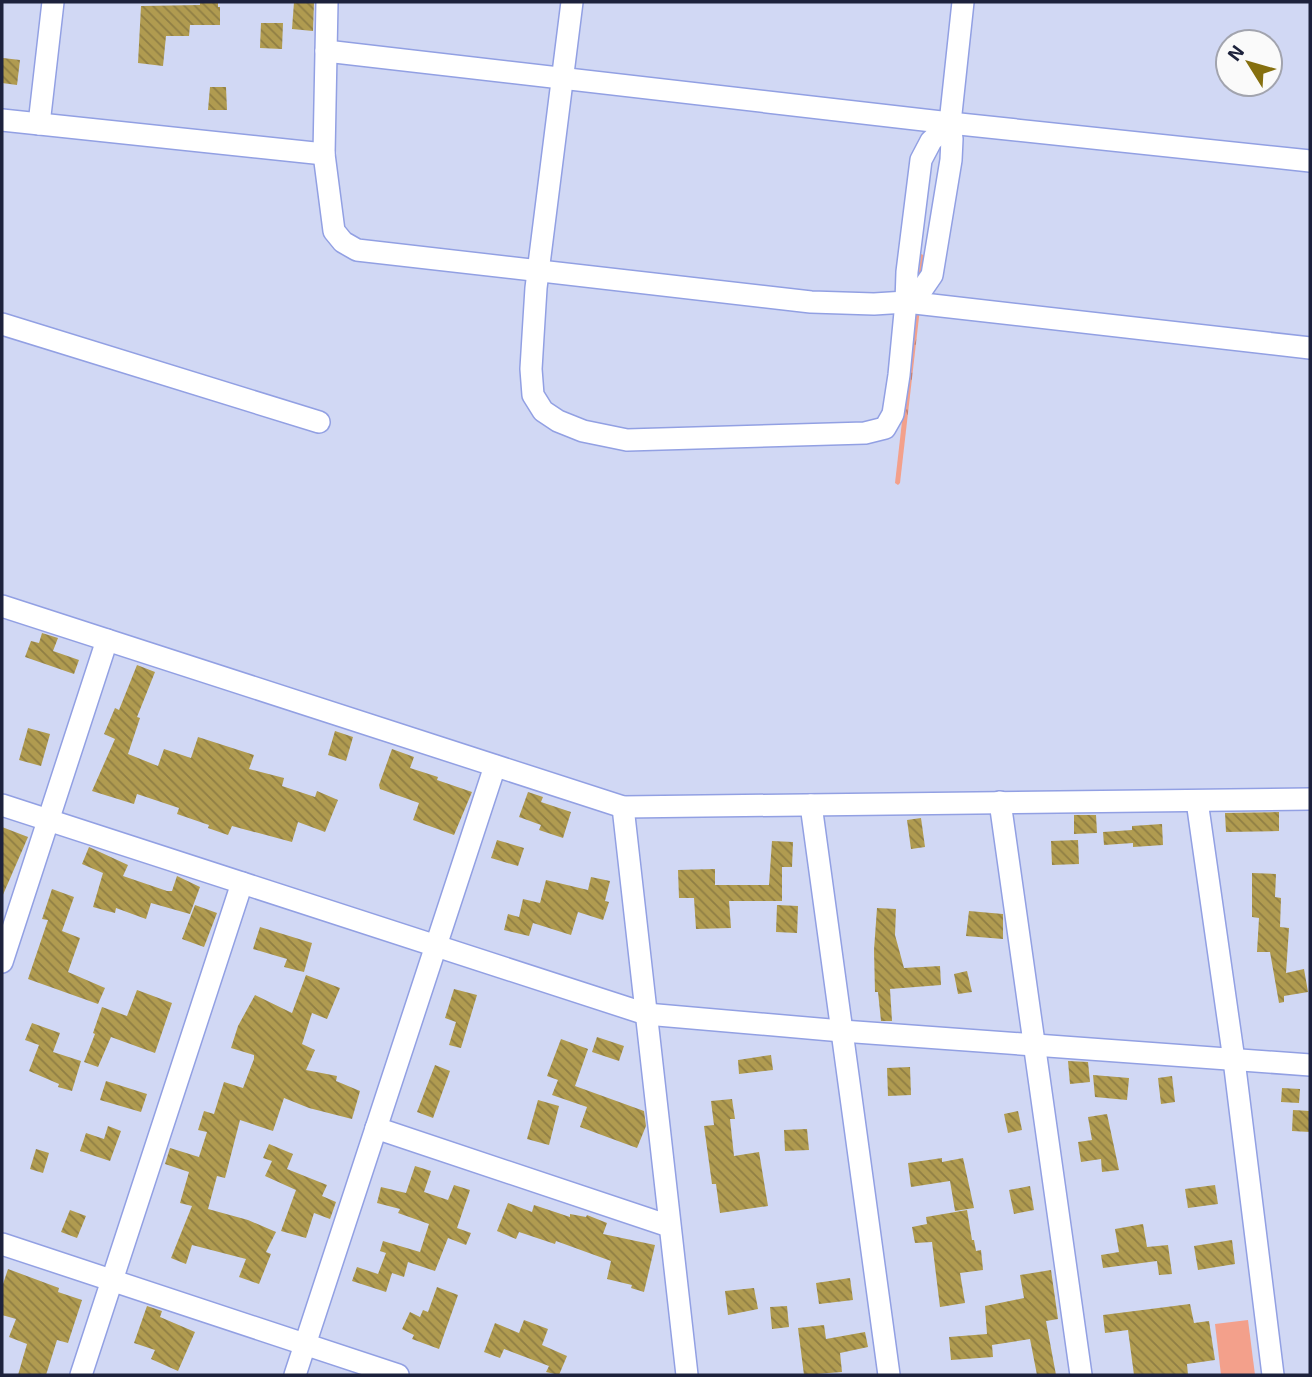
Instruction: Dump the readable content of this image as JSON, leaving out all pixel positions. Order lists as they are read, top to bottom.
{
  "north": "top left"
}
